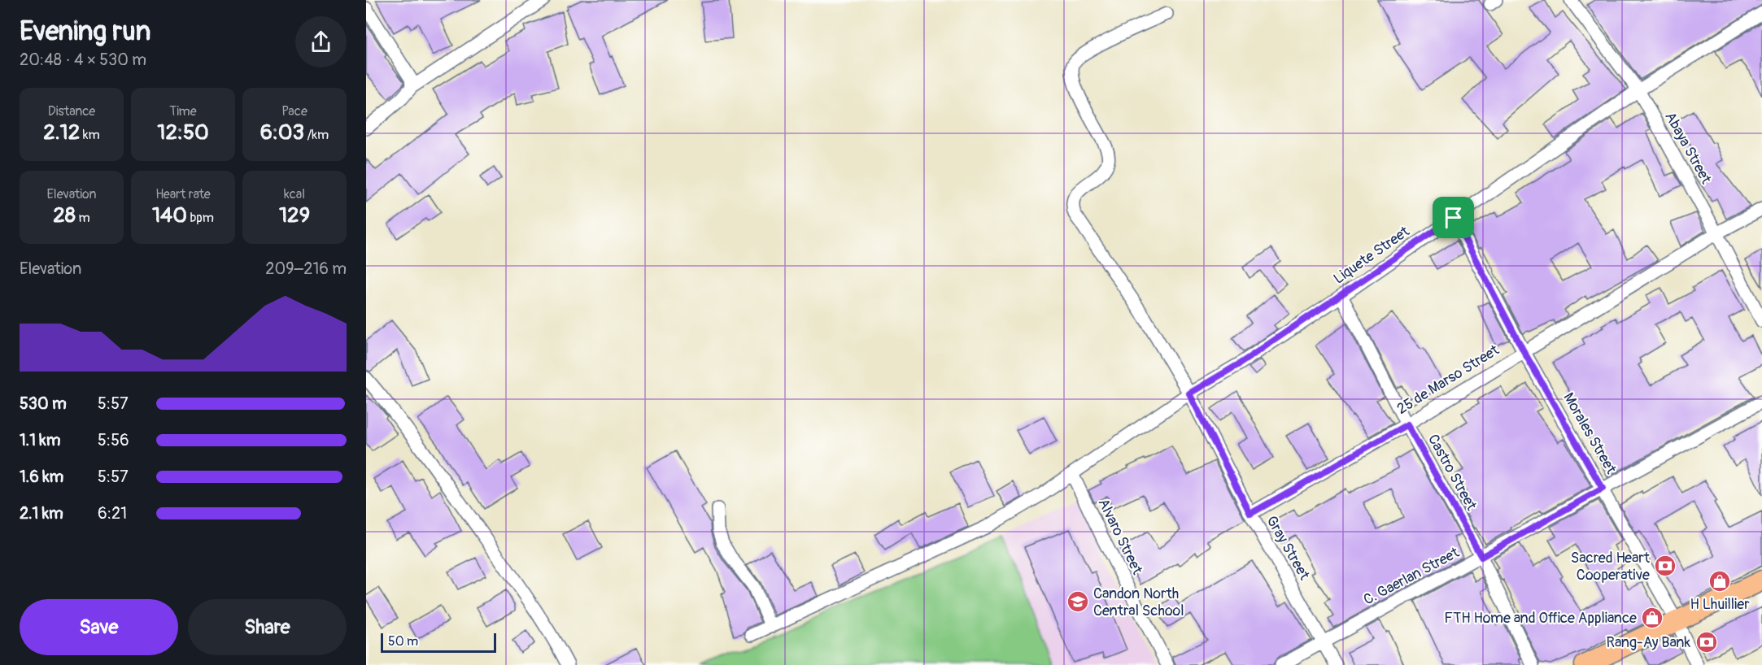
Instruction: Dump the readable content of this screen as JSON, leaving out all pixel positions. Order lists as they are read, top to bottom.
{
  "streets": {
    "street": [
      "Abaya Street",
      "Liquete Street",
      "25 de Marso Street",
      "Morales Street",
      "Castro Street",
      "Alvaro Street",
      "Gray Street",
      "C. Gaerlan Street"
    ]
  },
  "crossings": [
    ["Abaya Street", "Liquete Street"],
    ["Abaya Street", "25 de Marso Street"],
    ["Liquete Street", "Morales Street"],
    ["Liquete Street", "Castro Street"],
    ["Liquete Street", "Alvaro Street"],
    ["Liquete Street", "Gray Street"],
    ["25 de Marso Street", "Morales Street"],
    ["25 de Marso Street", "Castro Street"],
    ["25 de Marso Street", "Gray Street"],
    ["Morales Street", "C. Gaerlan Street"],
    ["Castro Street", "C. Gaerlan Street"],
    ["Gray Street", "C. Gaerlan Street"]
  ],
  "places": {
    "bank": ["Sacred Heart Cooperative", "Rang-Ay Bank"],
    "shop": ["H Lhuillier", "FTH Home and Office Appliance"],
    "school or university": ["Candon North Central School"]
  },
  "scale_bar": "50 m",
  "page": {
    "heading": ["Evening run", "20:48 · 4 × 530 m"],
    "stats": [
      ["Distance", "2.12 km"],
      ["Time", "12:50"],
      ["Pace", "6:03 /km"],
      ["Elevation", "28 m"],
      ["Heart rate", "140 bpm"],
      ["kcal", "129"]
    ],
    "chart": ["Elevation", "209–216 m"],
    "list": [
      {
        "name": "530 m",
        "note": "5:57"
      },
      {
        "name": "1.1 km",
        "note": "5:56"
      },
      {
        "name": "1.6 km",
        "note": "5:57"
      },
      {
        "name": "2.1 km",
        "note": "6:21"
      }
    ],
    "buttons": ["Save", "Share"],
    "scale": "50 m"
  }
}
